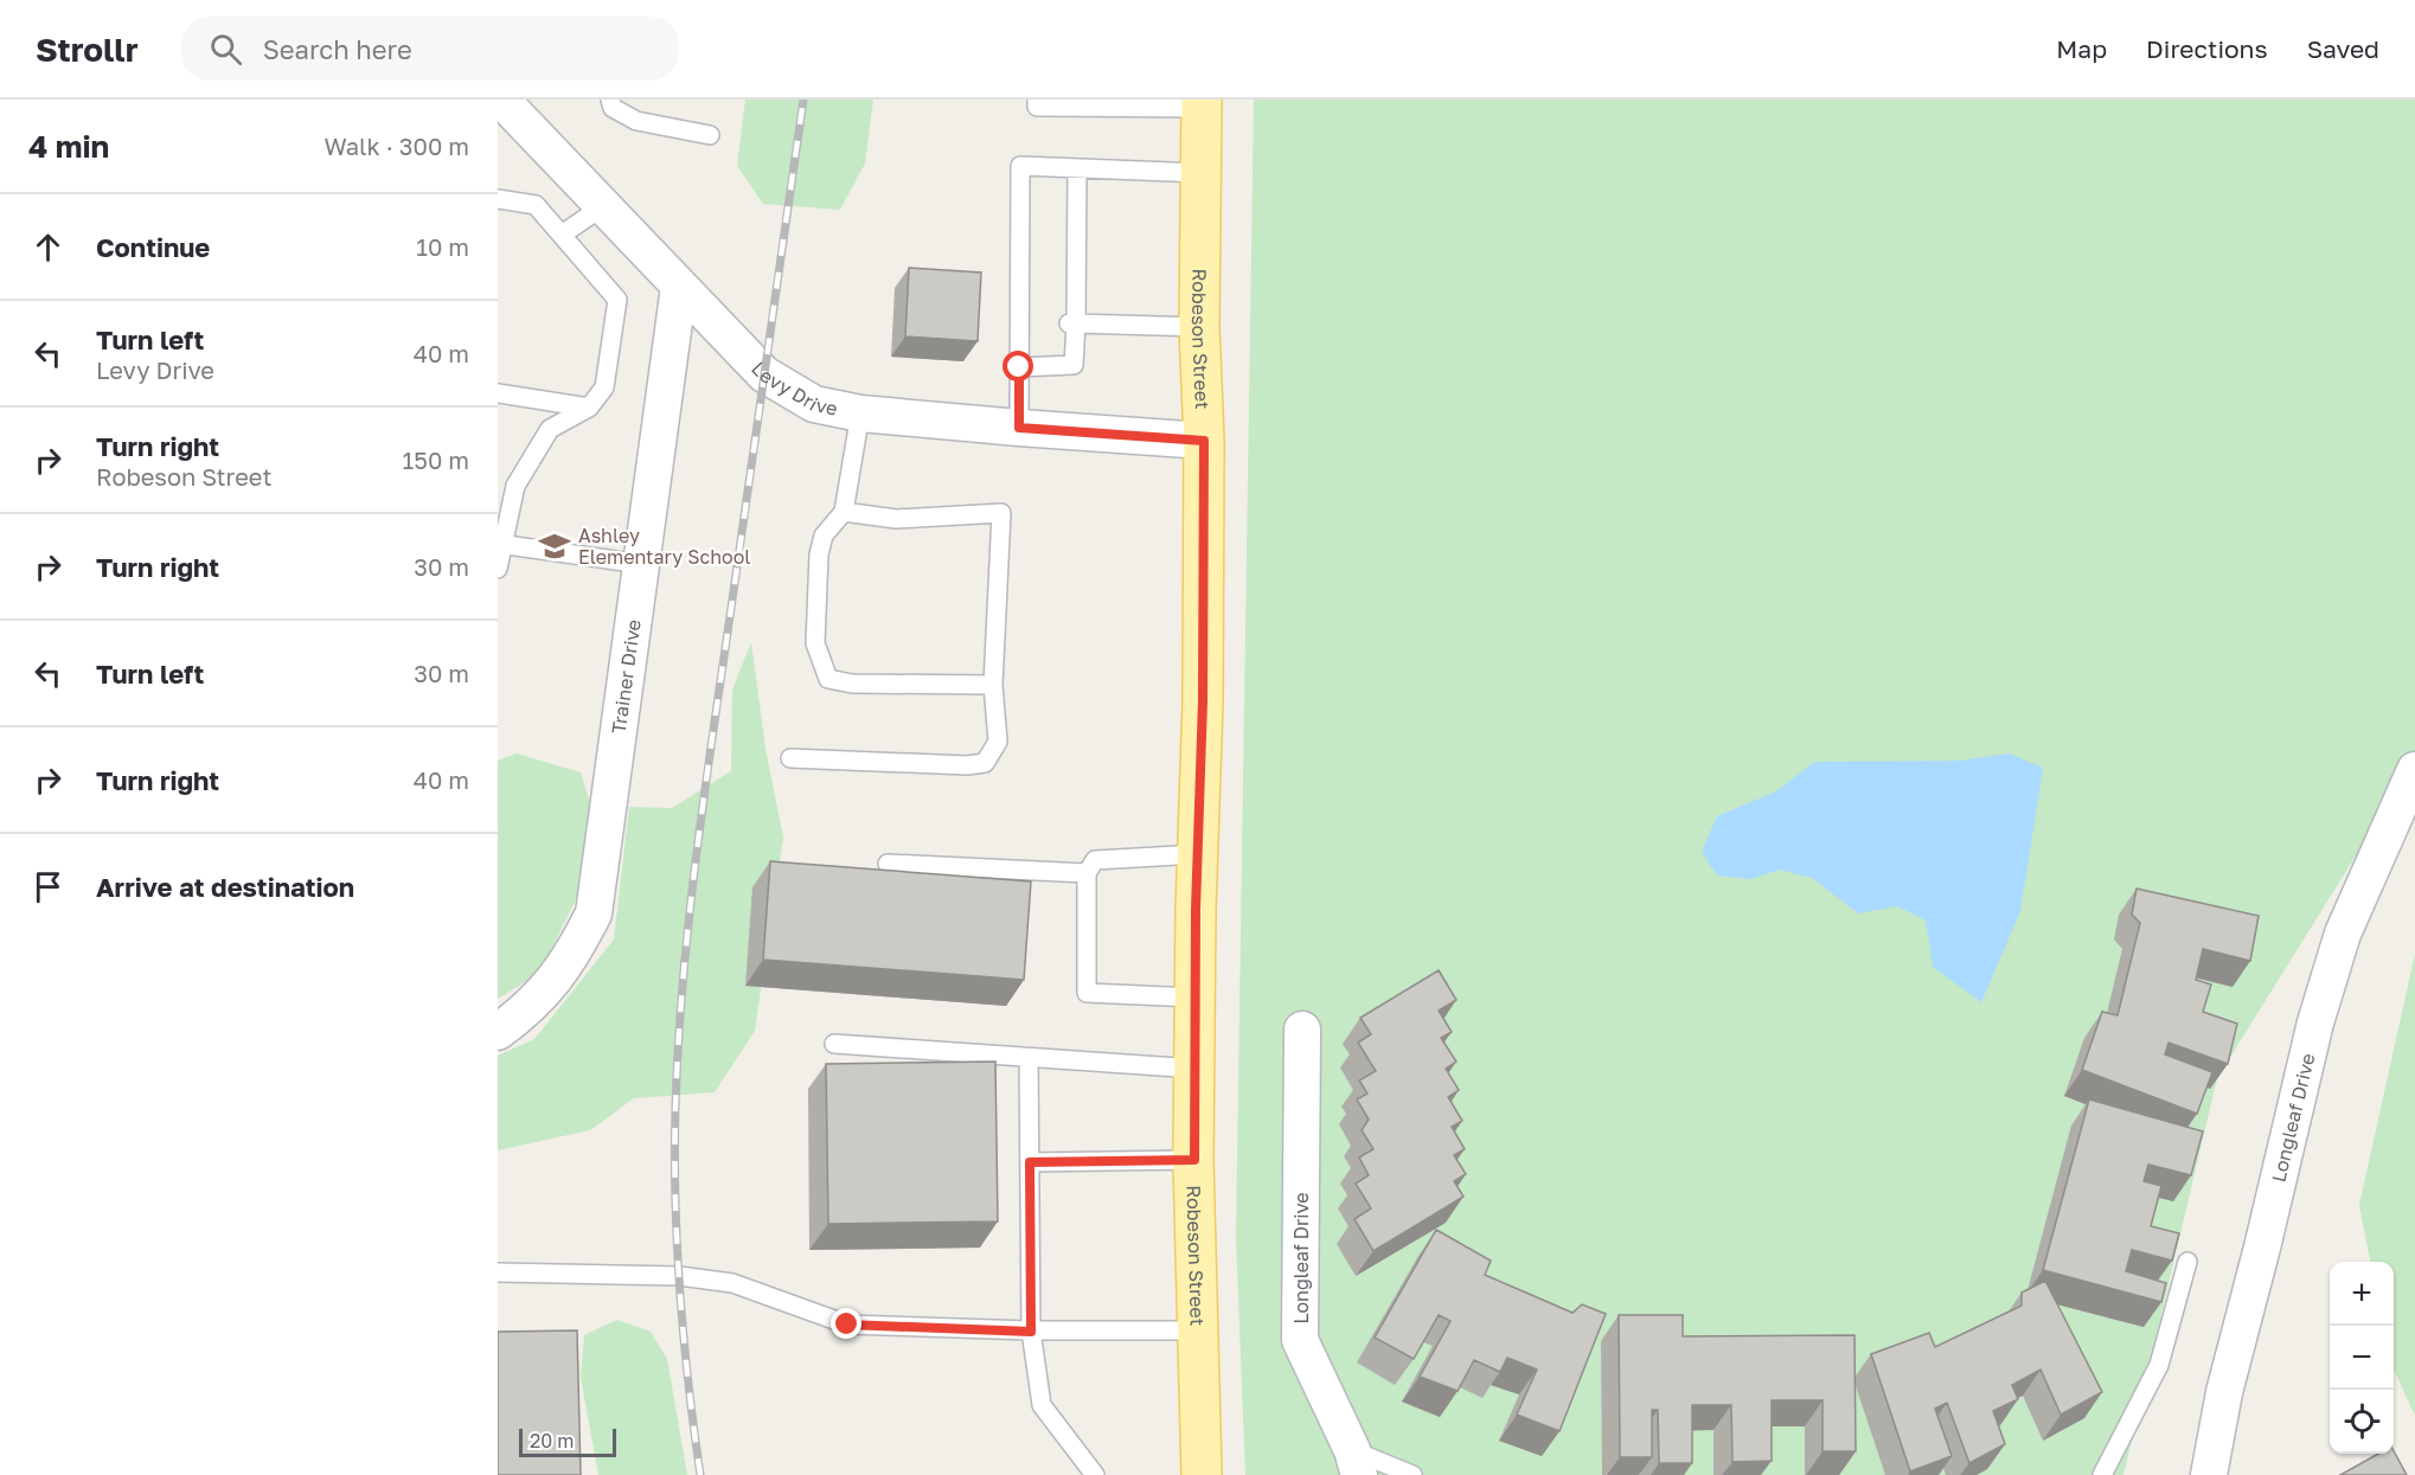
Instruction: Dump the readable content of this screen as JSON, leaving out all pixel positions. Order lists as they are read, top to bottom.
{
  "streets": {
    "main road": ["Robeson Street"],
    "street": ["Levy Drive", "Trainer Drive", "Longleaf Drive"]
  },
  "crossings": [
    ["Robeson Street", "Levy Drive"],
    ["Levy Drive", "Trainer Drive"]
  ],
  "places": {
    "school or university": ["Ashley Elementary School"]
  },
  "scale_bar": "20 m",
  "page": {
    "header": "Strollr",
    "search": "Search here",
    "nav": ["Map", "Directions", "Saved"],
    "heading": ["4 min", "Walk · 300 m"],
    "list": [
      ["Continue", "10 m"],
      ["Turn left", "Levy Drive", "40 m"],
      ["Turn right", "Robeson Street", "150 m"],
      ["Turn right", "30 m"],
      ["Turn left", "30 m"],
      ["Turn right", "40 m"],
      "Arrive at destination"
    ],
    "map_buttons": ["+", "−"],
    "scale": "20 m"
  }
}
